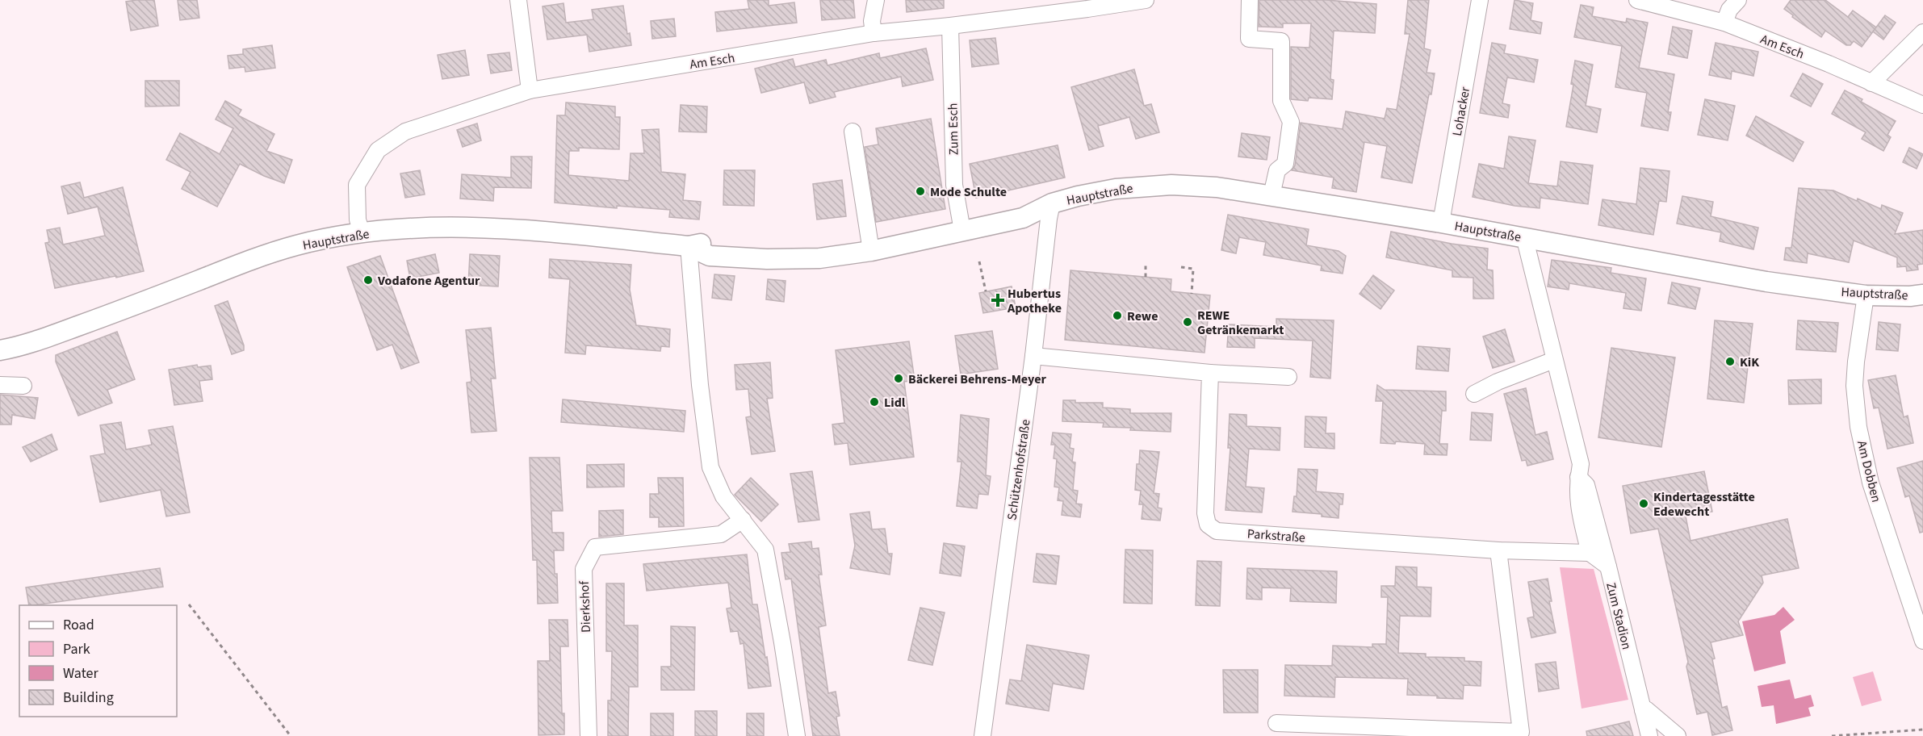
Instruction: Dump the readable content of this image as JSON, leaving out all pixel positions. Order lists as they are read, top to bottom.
{
  "streets": {
    "main road": ["Hauptstraße"],
    "street": [
      "Am Esch",
      "Lohacker",
      "Zum Esch",
      "Schützenhofstraße",
      "Am Dobben",
      "Parkstraße",
      "Dierkshof",
      "Zum Stadion"
    ]
  },
  "crossings": [
    ["Am Esch", "Zum Esch"],
    ["Am Esch", "Hauptstraße"],
    ["Lohacker", "Hauptstraße"],
    ["Zum Esch", "Hauptstraße"],
    ["Hauptstraße", "Schützenhofstraße"],
    ["Hauptstraße", "Am Dobben"],
    ["Parkstraße", "Zum Stadion"]
  ],
  "places": {
    "other": [
      "Mode Schulte",
      "Vodafone Agentur",
      "Rewe",
      "REWE Getränkemarkt",
      "KiK",
      "Bäckerei Behrens-Meyer",
      "Lidl",
      "Kindertagesstätte Edewecht"
    ],
    "health": ["Hubertus Apotheke"]
  },
  "legend": [
    "Road",
    "Park",
    "Water",
    "Building"
  ]
}
